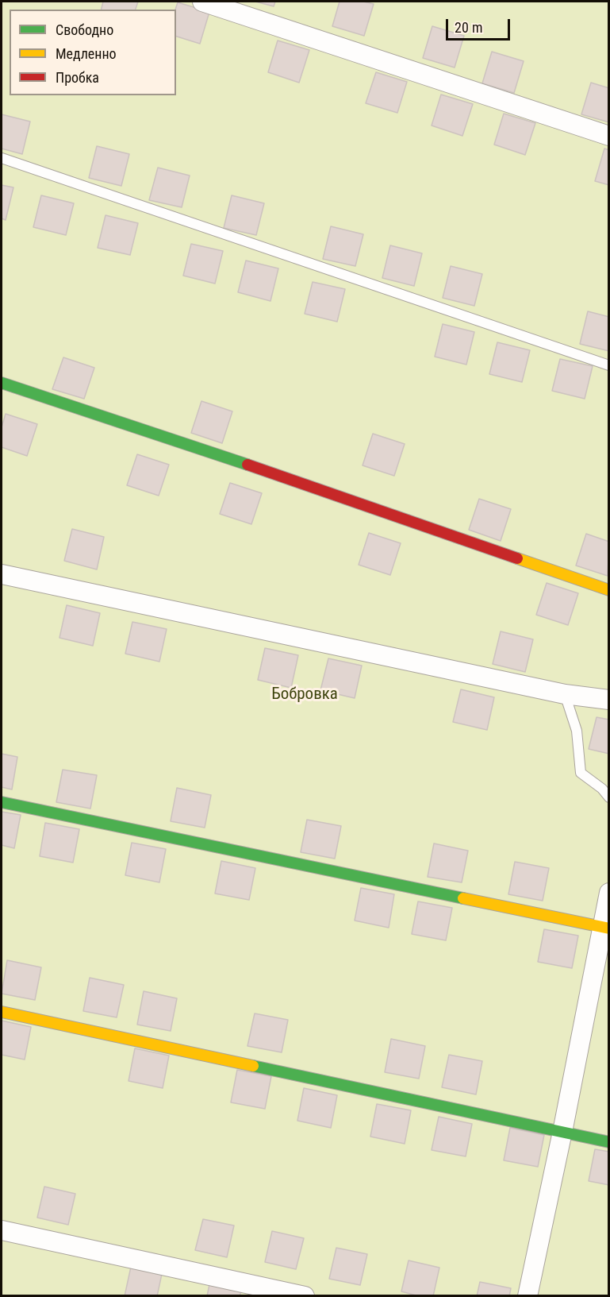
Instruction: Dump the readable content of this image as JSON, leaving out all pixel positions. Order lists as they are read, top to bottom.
{
  "parks": ["Бобровка"],
  "legend": ["Свободно", "Медленно", "Пробка"],
  "scale_bar": "20 m"
}
